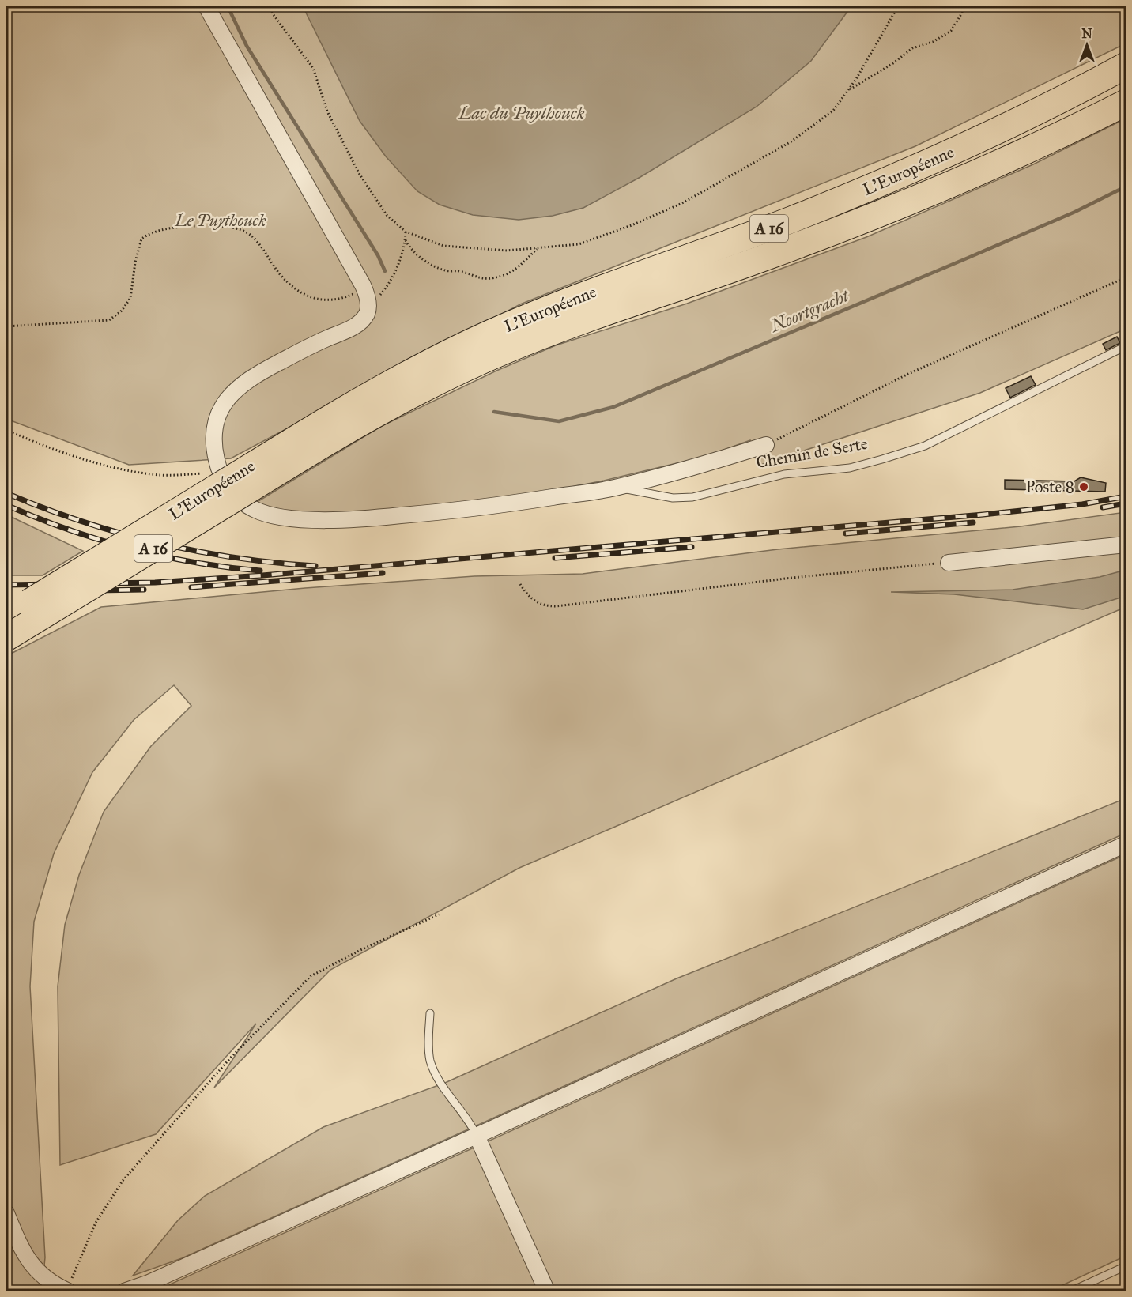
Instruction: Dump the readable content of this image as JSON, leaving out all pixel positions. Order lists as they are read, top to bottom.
{
  "streets": {
    "highway": ["L'Européenne", "A 16"],
    "street": ["Chemin de Serte"]
  },
  "water": ["Lac du Puythouck", "Noortgracht"],
  "parks": ["Le Puythouck"],
  "places": ["Poste 8"],
  "north": "top"
}
